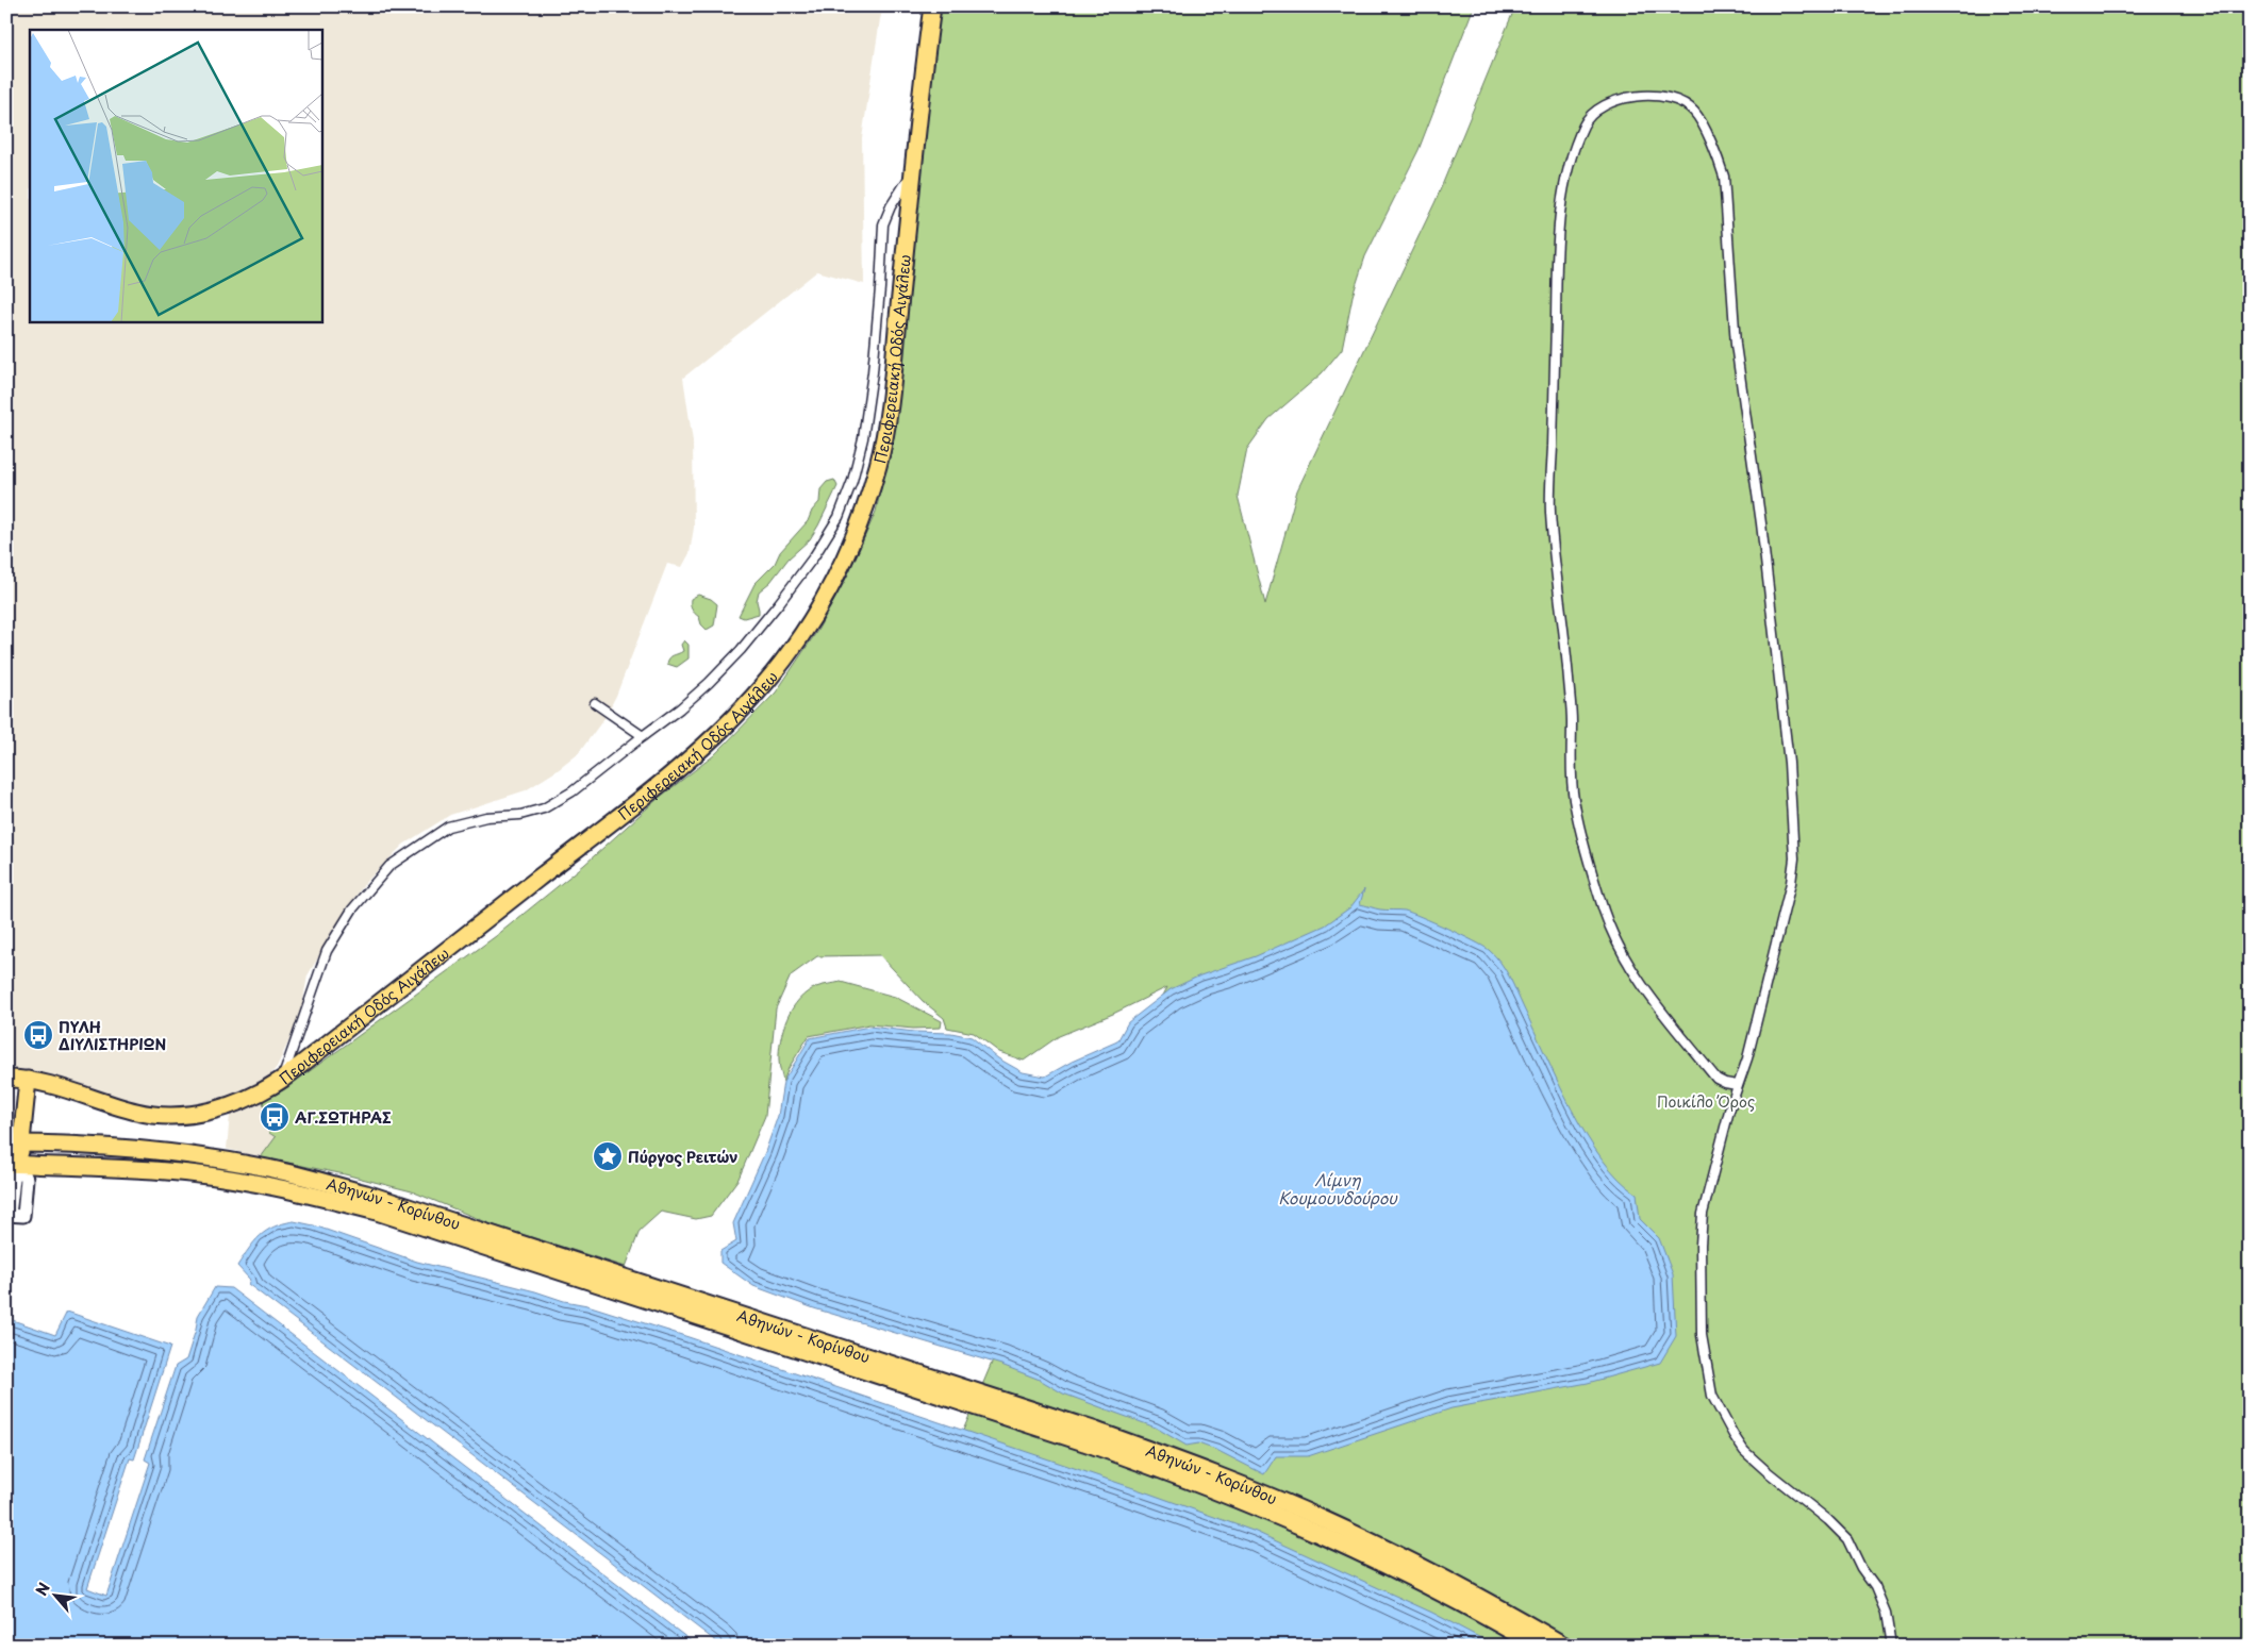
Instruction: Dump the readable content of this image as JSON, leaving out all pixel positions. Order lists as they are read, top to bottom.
{
  "streets": {
    "highway": ["Περιφερειακή Οδός Αιγάλεω", "Αθηνών - Κορίνθου"]
  },
  "water": ["Λίμνη Κουμουνδούρου"],
  "parks": ["Ποικίλο Όρος"],
  "places": {
    "bus stop": ["ΠΥΛΗ ΔΙΥΛΙΣΤΗΡΙΩΝ", "ΑΓ.ΣΩΤΗΡΑΣ"],
    "place": ["Πύργος Ρειτών"]
  },
  "north": "top left"
}
